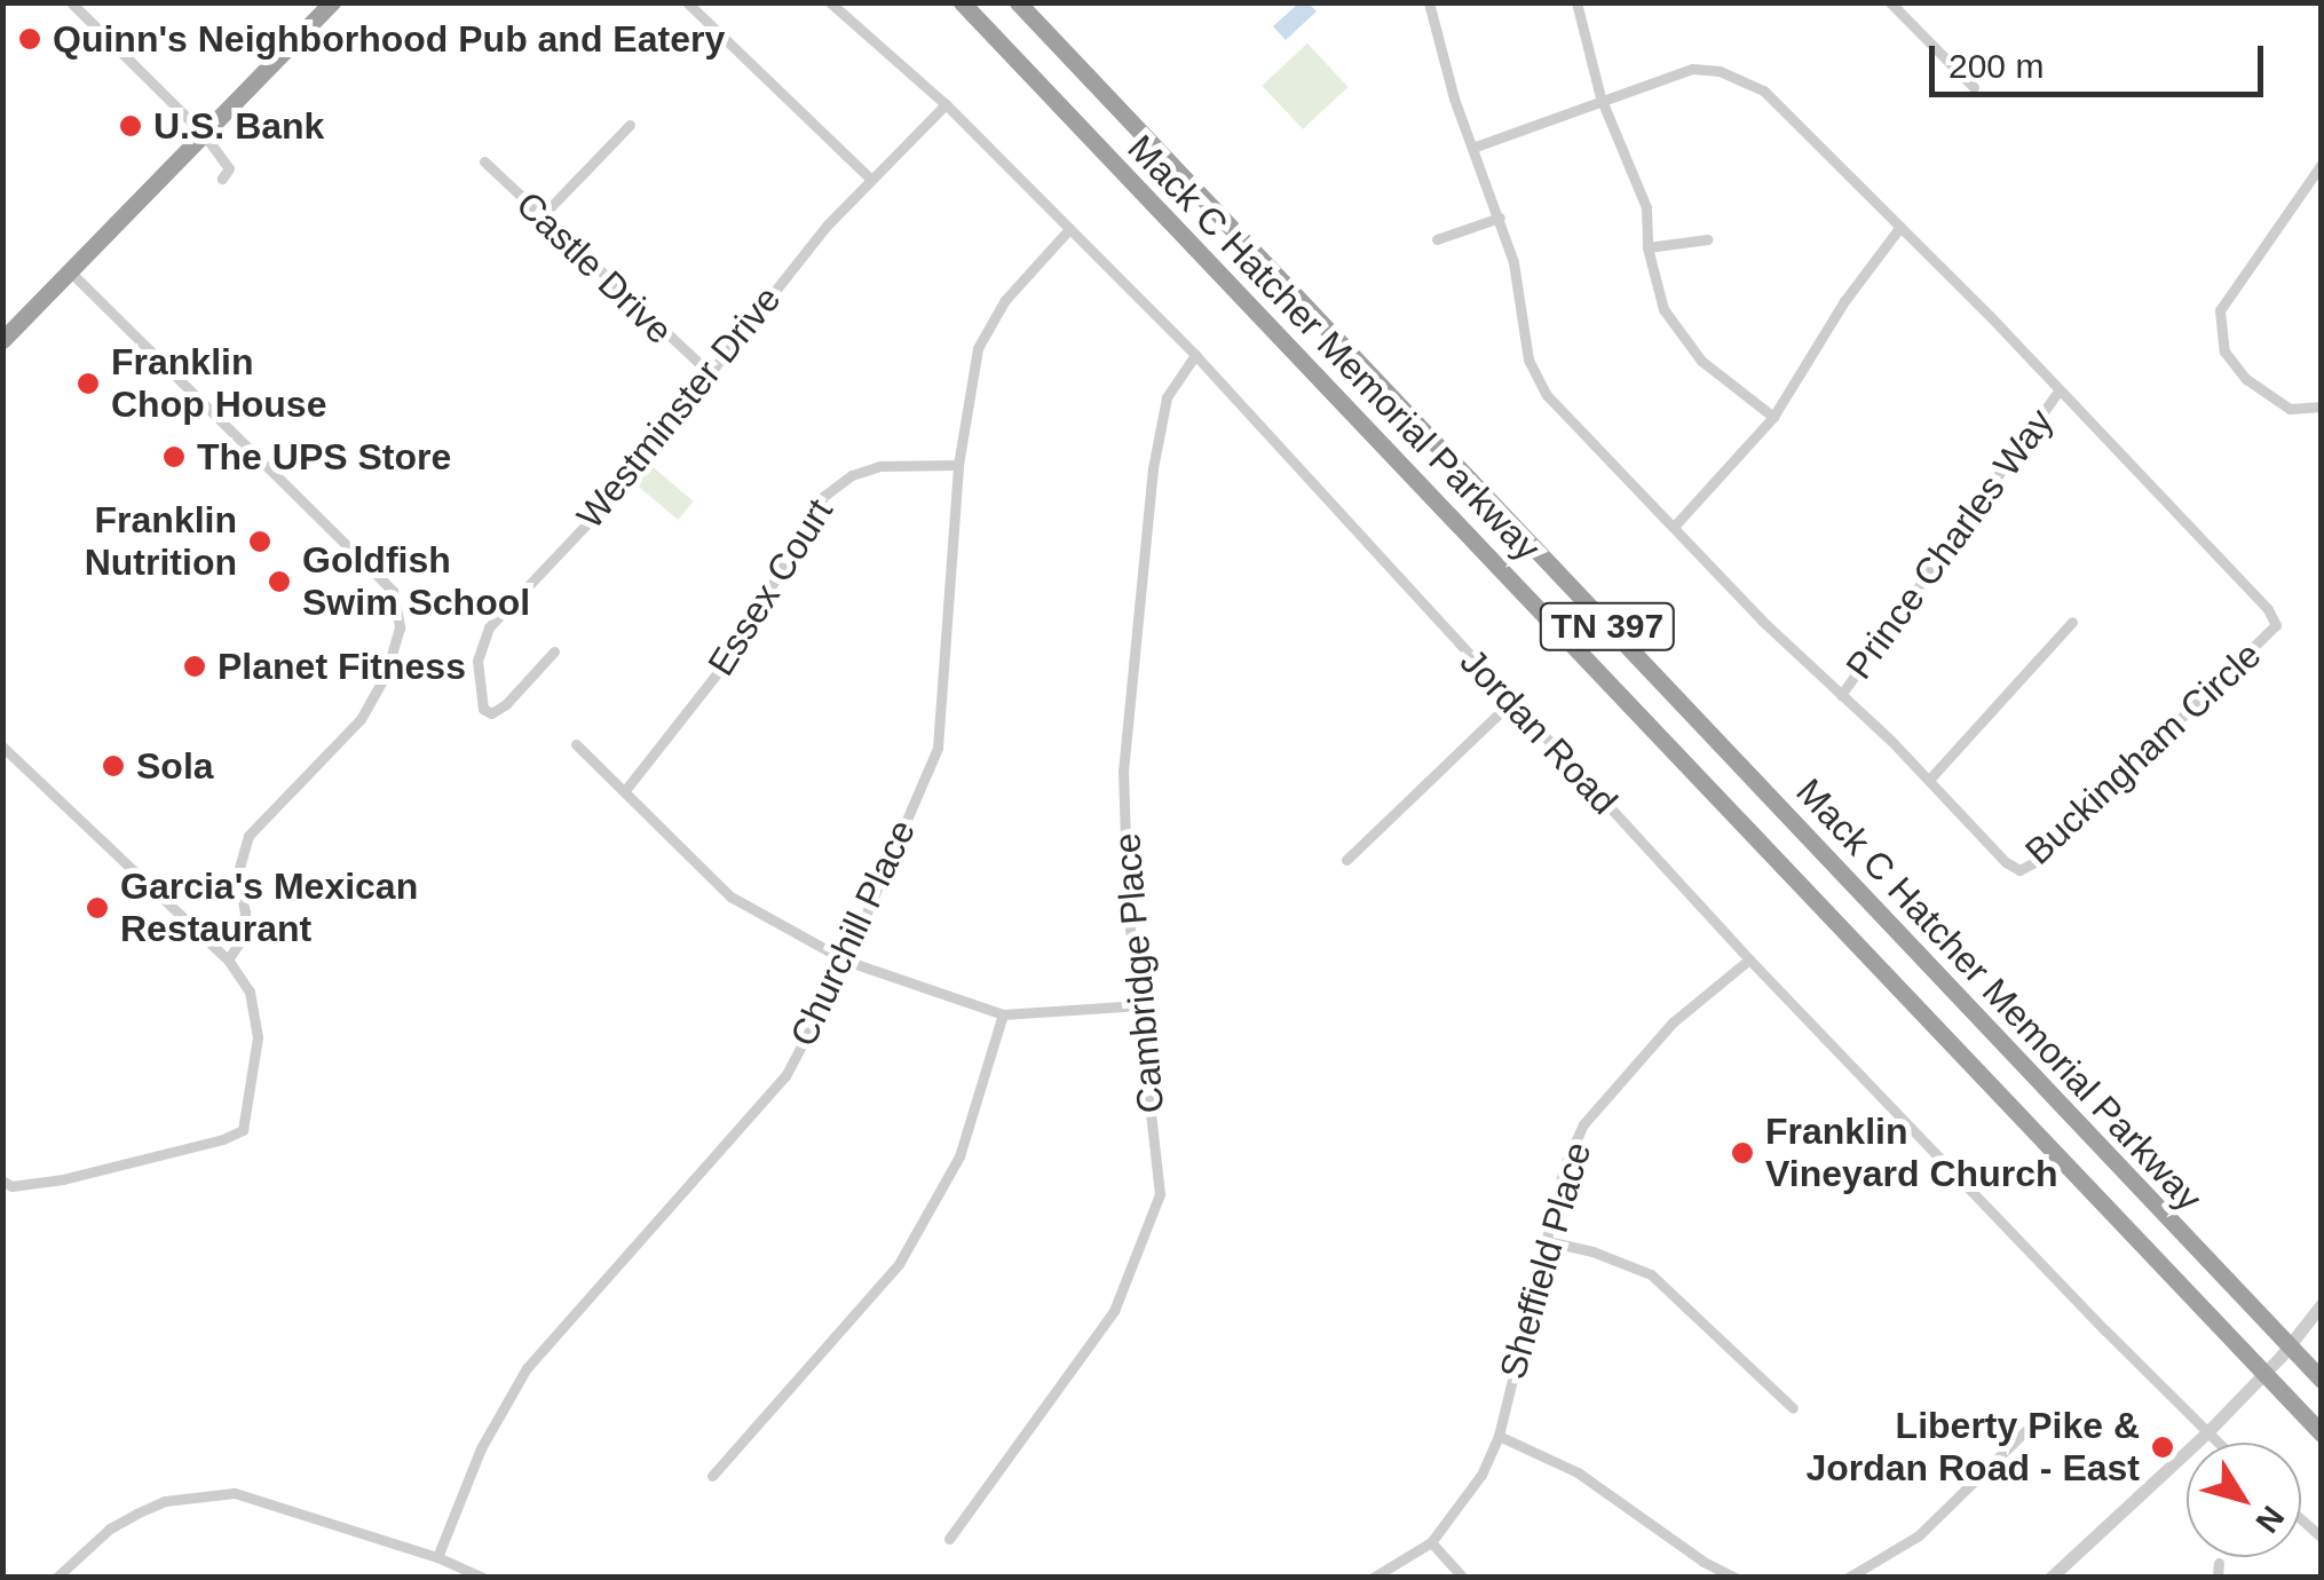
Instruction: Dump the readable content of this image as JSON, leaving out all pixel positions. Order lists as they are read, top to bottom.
{
  "streets": {
    "highway": ["Mack C Hatcher Memorial Parkway", "TN 397"],
    "street": [
      "Castle Drive",
      "Westminster Drive",
      "Prince Charles Way",
      "Essex Court",
      "Jordan Road",
      "Buckingham Circle",
      "Churchill Place",
      "Cambridge Place",
      "Sheffield Place"
    ]
  },
  "crossings": [
    ["Castle Drive", "Westminster Drive"],
    ["Westminster Drive", "Jordan Road"],
    ["Prince Charles Way", "Buckingham Circle"],
    ["Essex Court", "Churchill Place"],
    ["Jordan Road", "Churchill Place"],
    ["Jordan Road", "Cambridge Place"],
    ["Jordan Road", "Sheffield Place"]
  ],
  "places": [
    "Quinn's Neighborhood Pub and Eatery",
    "U.S. Bank",
    "Franklin Chop House",
    "The UPS Store",
    "Franklin Nutrition",
    "Goldfish Swim School",
    "Planet Fitness",
    "Sola",
    "Garcia's Mexican Restaurant",
    "Franklin Vineyard Church",
    "Liberty Pike & Jordan Road - East"
  ],
  "scale_bar": "200 m",
  "north": "bottom right"
}
